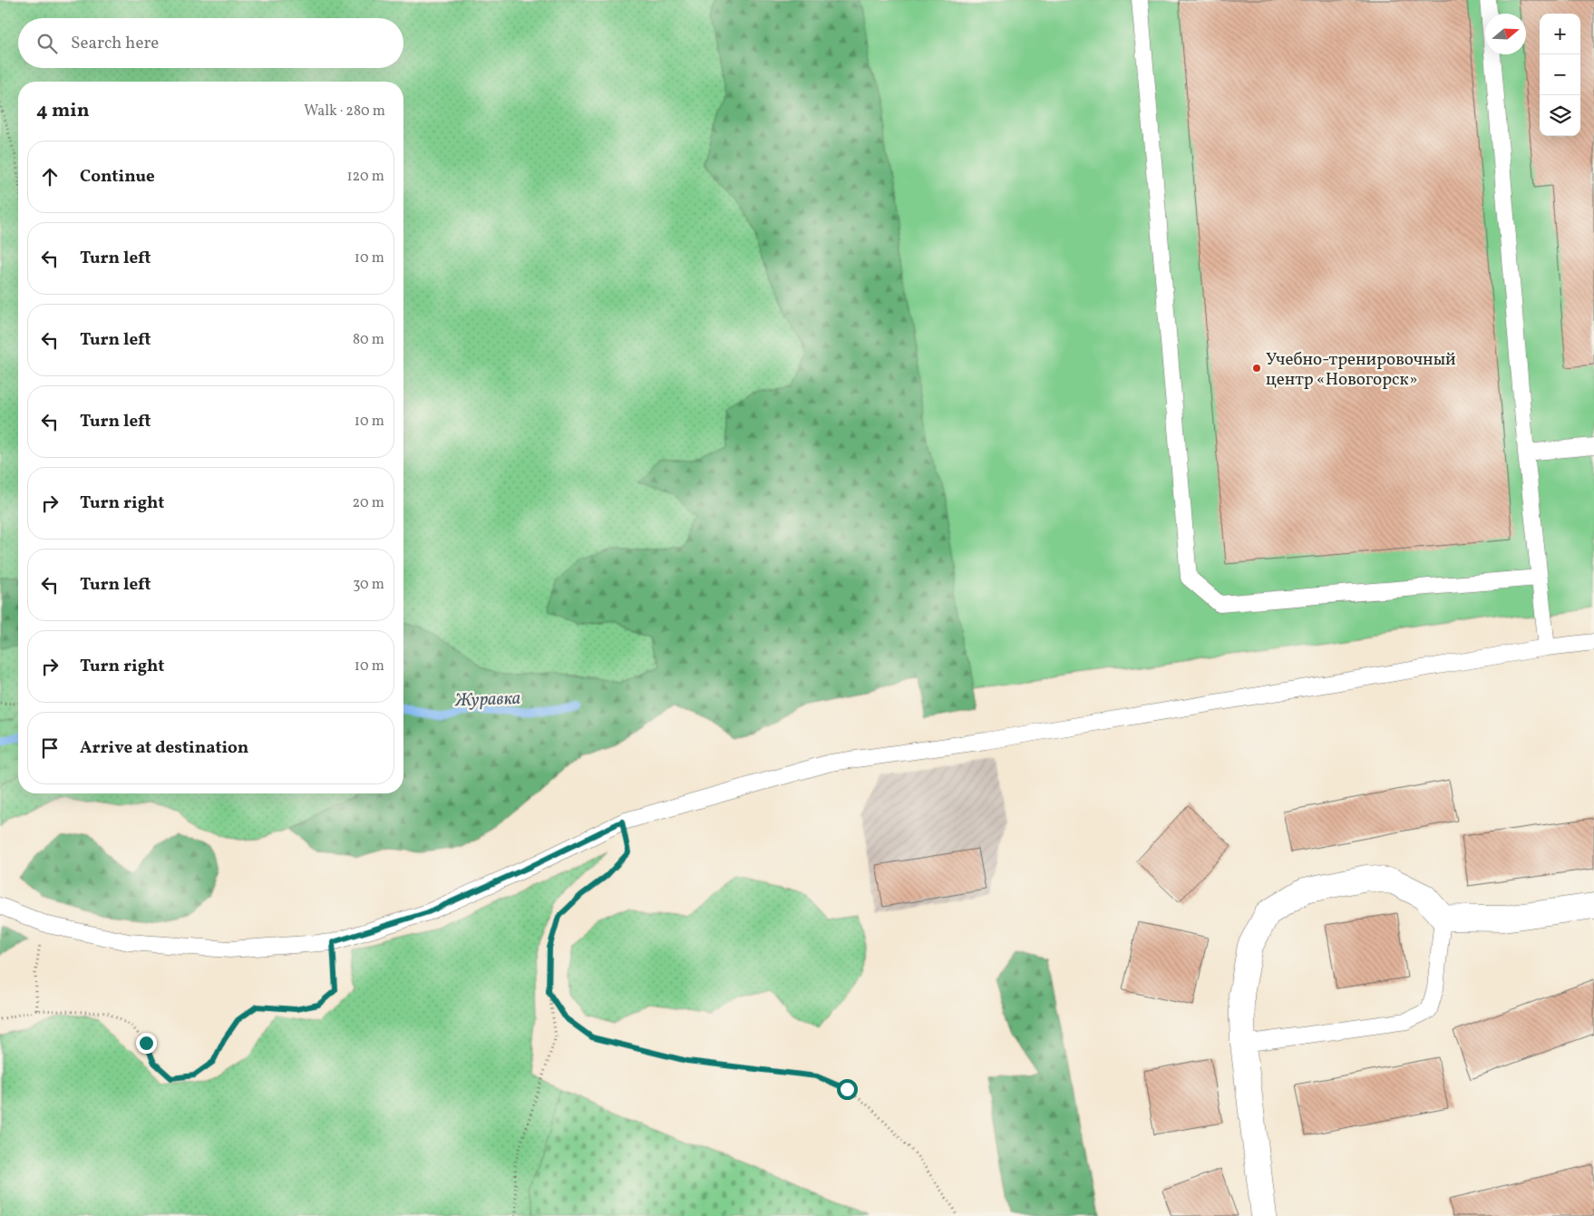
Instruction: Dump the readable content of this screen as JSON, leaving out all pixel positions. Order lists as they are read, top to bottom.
{
  "water": ["Журавка"],
  "places": ["Учебно-тренировочный центр «Новогорск»"],
  "north": "right",
  "page": {
    "map_buttons": ["+", "−"],
    "search": "Search here",
    "heading": ["4 min", "Walk · 280 m"],
    "list": [
      ["Continue", "120 m"],
      ["Turn left", "10 m"],
      ["Turn left", "80 m"],
      ["Turn left", "10 m"],
      ["Turn right", "20 m"],
      ["Turn left", "30 m"],
      ["Turn right", "10 m"],
      "Arrive at destination"
    ]
  }
}
